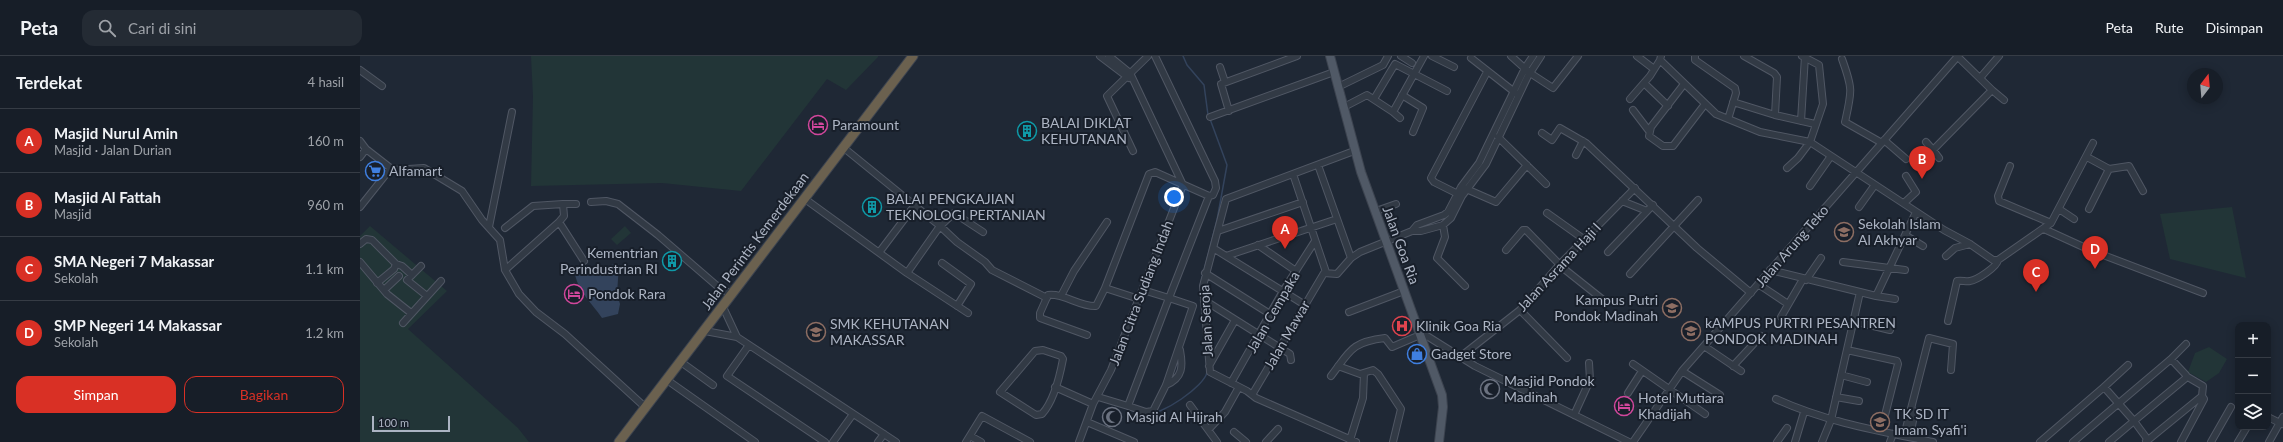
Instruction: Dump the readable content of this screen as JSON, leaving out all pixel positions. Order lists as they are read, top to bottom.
{
  "streets": {
    "highway": ["Jalan Perintis Kemerdekaan"],
    "main road": ["Jalan Goa Ria"],
    "street": [
      "Jalan Arung Teko",
      "Jalan Asrama Haji I",
      "Jalan Citra Sudiang Indah",
      "Jalan Cempaka",
      "Jalan Seroja",
      "Jalan Mawar"
    ]
  },
  "crossings": [
    ["Jalan Goa Ria", "Jalan Seroja"],
    ["Jalan Cempaka", "Jalan Seroja"],
    ["Jalan Seroja", "Jalan Mawar"]
  ],
  "places": {
    "hotel": ["Paramount", "Pondok Rara", "Hotel Mutiara Khadijah"],
    "building": ["BALAI DIKLAT KEHUTANAN", "BALAI PENGKAJIAN TEKNOLOGI PERTANIAN", "Kementrian Perindustrian RI"],
    "supermarket": ["Alfamart"],
    "school or university": [
      "Sekolah Islam Al Akhyar",
      "Kampus Putri Pondok Madinah",
      "kAMPUS PURTRI PESANTREN PONDOK MADINAH",
      "SMK KEHUTANAN MAKASSAR",
      "TK SD IT Imam Syafi'i"
    ],
    "hospital": ["Klinik Goa Ria"],
    "shop": ["Gadget Store"],
    "mosque": ["Masjid Pondok Madinah", "Masjid Al Hijrah"]
  },
  "scale_bar": "100 m",
  "north": "top",
  "page": {
    "header": "Peta",
    "search": "Cari di sini",
    "nav": ["Peta", "Rute", "Disimpan"],
    "heading": ["Terdekat", "4 hasil"],
    "list": [
      {
        "mark": "A",
        "name": "Masjid Nurul Amin",
        "note": "Masjid · Jalan Durian",
        "value": "160 m"
      },
      {
        "mark": "B",
        "name": "Masjid Al Fattah",
        "note": "Masjid",
        "value": "960 m"
      },
      {
        "mark": "C",
        "name": "SMA Negeri 7 Makassar",
        "note": "Sekolah",
        "value": "1.1 km"
      },
      {
        "mark": "D",
        "name": "SMP Negeri 14 Makassar",
        "note": "Sekolah",
        "value": "1.2 km"
      }
    ],
    "pins": [
      "B",
      "A",
      "D",
      "C"
    ],
    "map_buttons": ["+", "−"],
    "buttons": ["Simpan", "Bagikan"],
    "scale": "100 m"
  }
}
